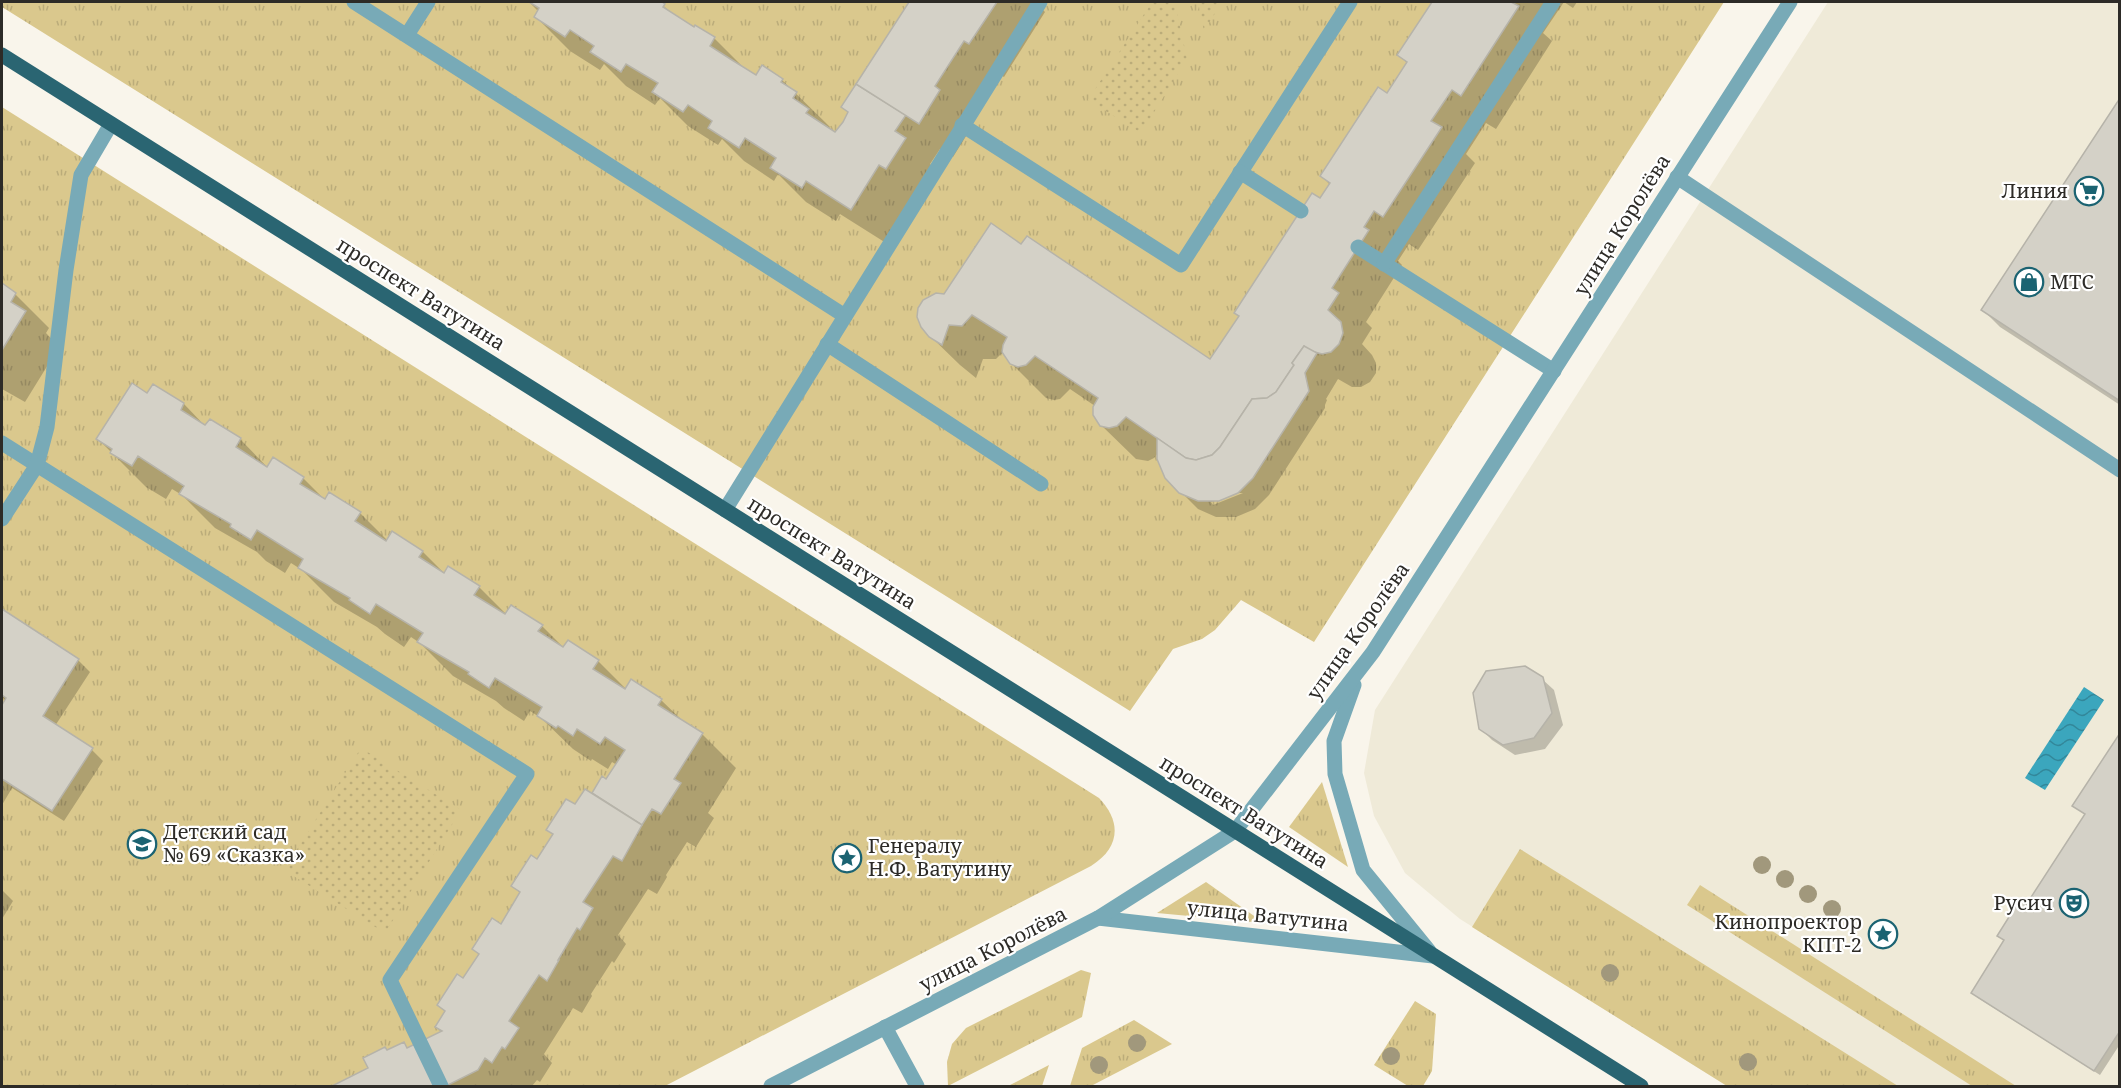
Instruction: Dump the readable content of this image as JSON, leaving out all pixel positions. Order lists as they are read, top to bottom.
{
  "streets": {
    "main road": ["проспект Ватутина"],
    "street": ["улица Королёва", "улица Ватутина"]
  },
  "crossings": [
    ["улица Королёва", "проспект Ватутина"],
    ["улица Королёва", "улица Ватутина"],
    ["проспект Ватутина", "улица Ватутина"]
  ],
  "places": {
    "supermarket": ["Линия"],
    "shop": ["МТС"],
    "school or university": ["Детский сад № 69 «Сказка»"],
    "place": ["Генералу Н.Ф. Ватутину", "Кинопроектор КПТ-2"],
    "theatre": ["Русич"]
  }
}
